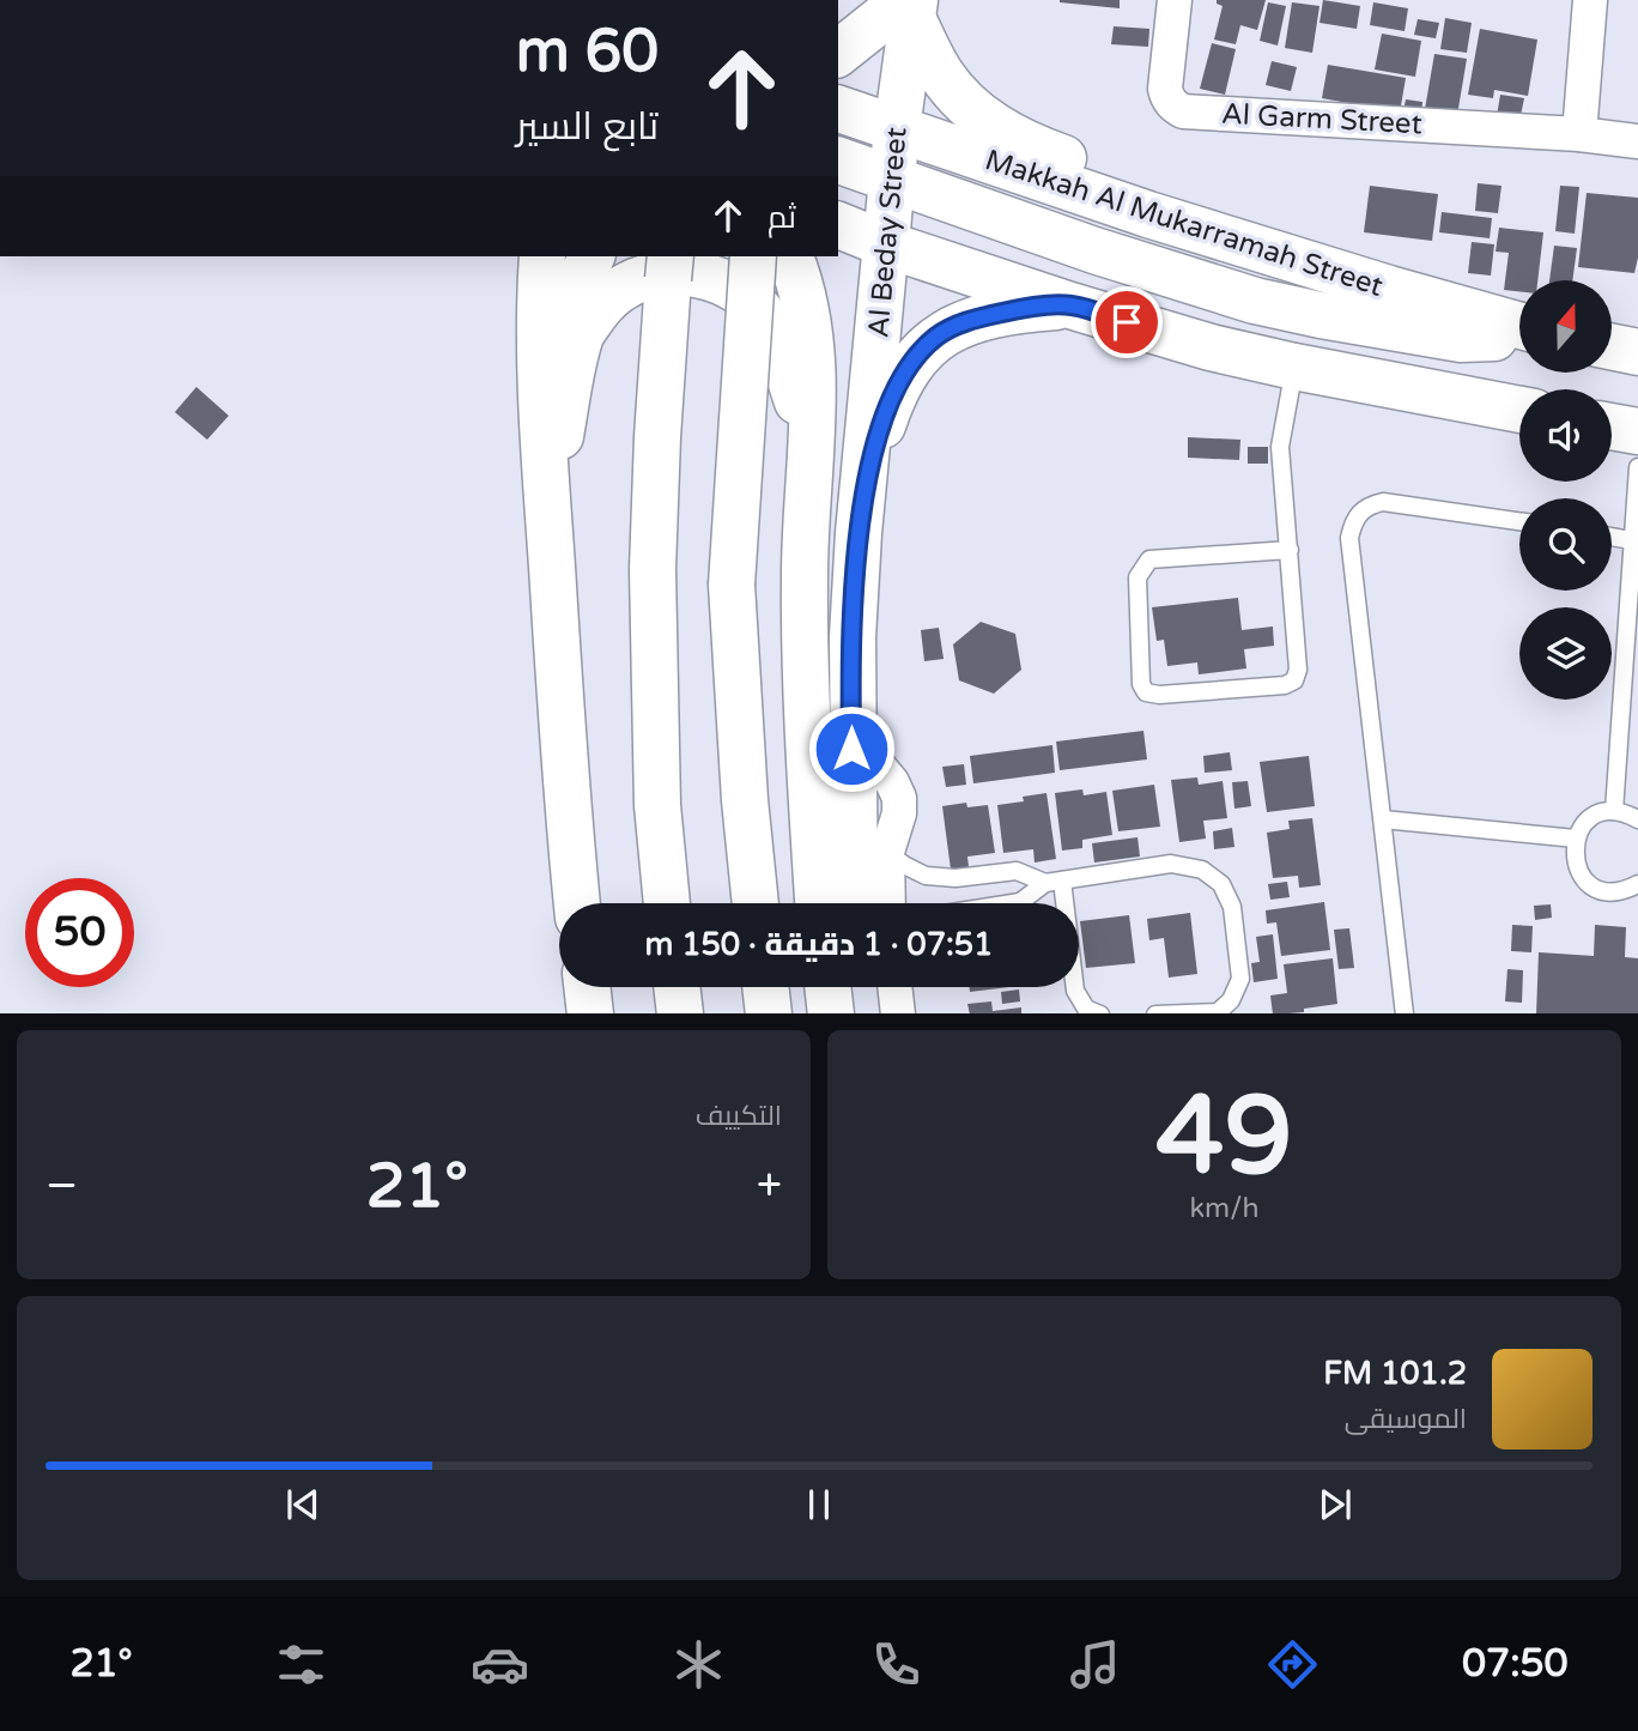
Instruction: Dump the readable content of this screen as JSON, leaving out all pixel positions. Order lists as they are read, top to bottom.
{
  "streets": {
    "main road": ["Makkah Al Mukarramah Street", "Al Beday Street"],
    "street": ["Al Garm Street"]
  },
  "crossings": [
    ["Makkah Al Mukarramah Street", "Al Beday Street"]
  ],
  "north": "top",
  "page": {
    "turn": ["60 m", "تابع السير"],
    "then": "ثم",
    "limit": "50",
    "trip": "07:51 · 1 دقيقة · 150 m",
    "tile": [
      ["49", "km/h"],
      "التكييف"
    ],
    "heat": ["−", "21°", "+"],
    "song": ["101.2 FM", "الموسيقى"],
    "tabs": ["07:50", "21°"]
  }
}
